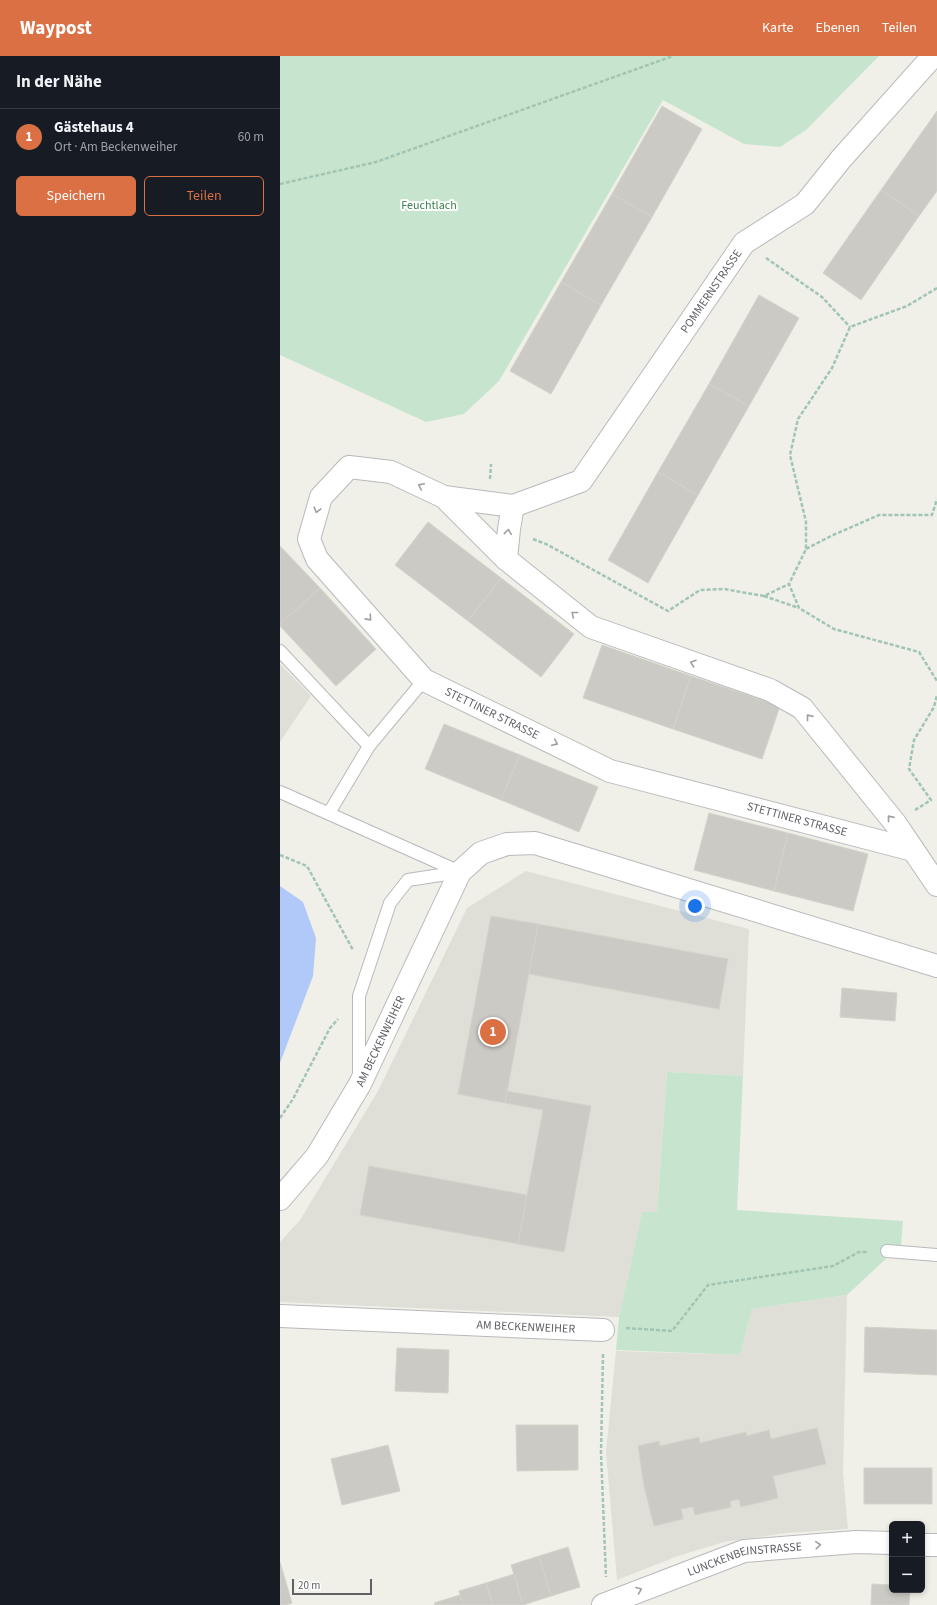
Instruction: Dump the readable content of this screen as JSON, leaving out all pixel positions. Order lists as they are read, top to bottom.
{
  "streets": {
    "street": [
      "POMMERNSTRASSE",
      "STETTINER STRASSE",
      "AM BECKENWEIHER",
      "LUNCKENBEINSTRASSE"
    ]
  },
  "crossings": [
    ["POMMERNSTRASSE", "STETTINER STRASSE"]
  ],
  "one_way": ["LUNCKENBEINSTRASSE"],
  "parks": ["Feuchtlach"],
  "scale_bar": "20 m",
  "page": {
    "header": "Waypost",
    "nav": ["Karte", "Ebenen", "Teilen"],
    "heading": "In der Nähe",
    "list": [
      {
        "mark": "1",
        "name": "Gästehaus 4",
        "note": "Ort · Am Beckenweiher",
        "value": "60 m"
      }
    ],
    "buttons": ["Speichern", "Teilen"],
    "pins": "1",
    "map_buttons": ["+", "−"],
    "scale": "20 m"
  }
}
